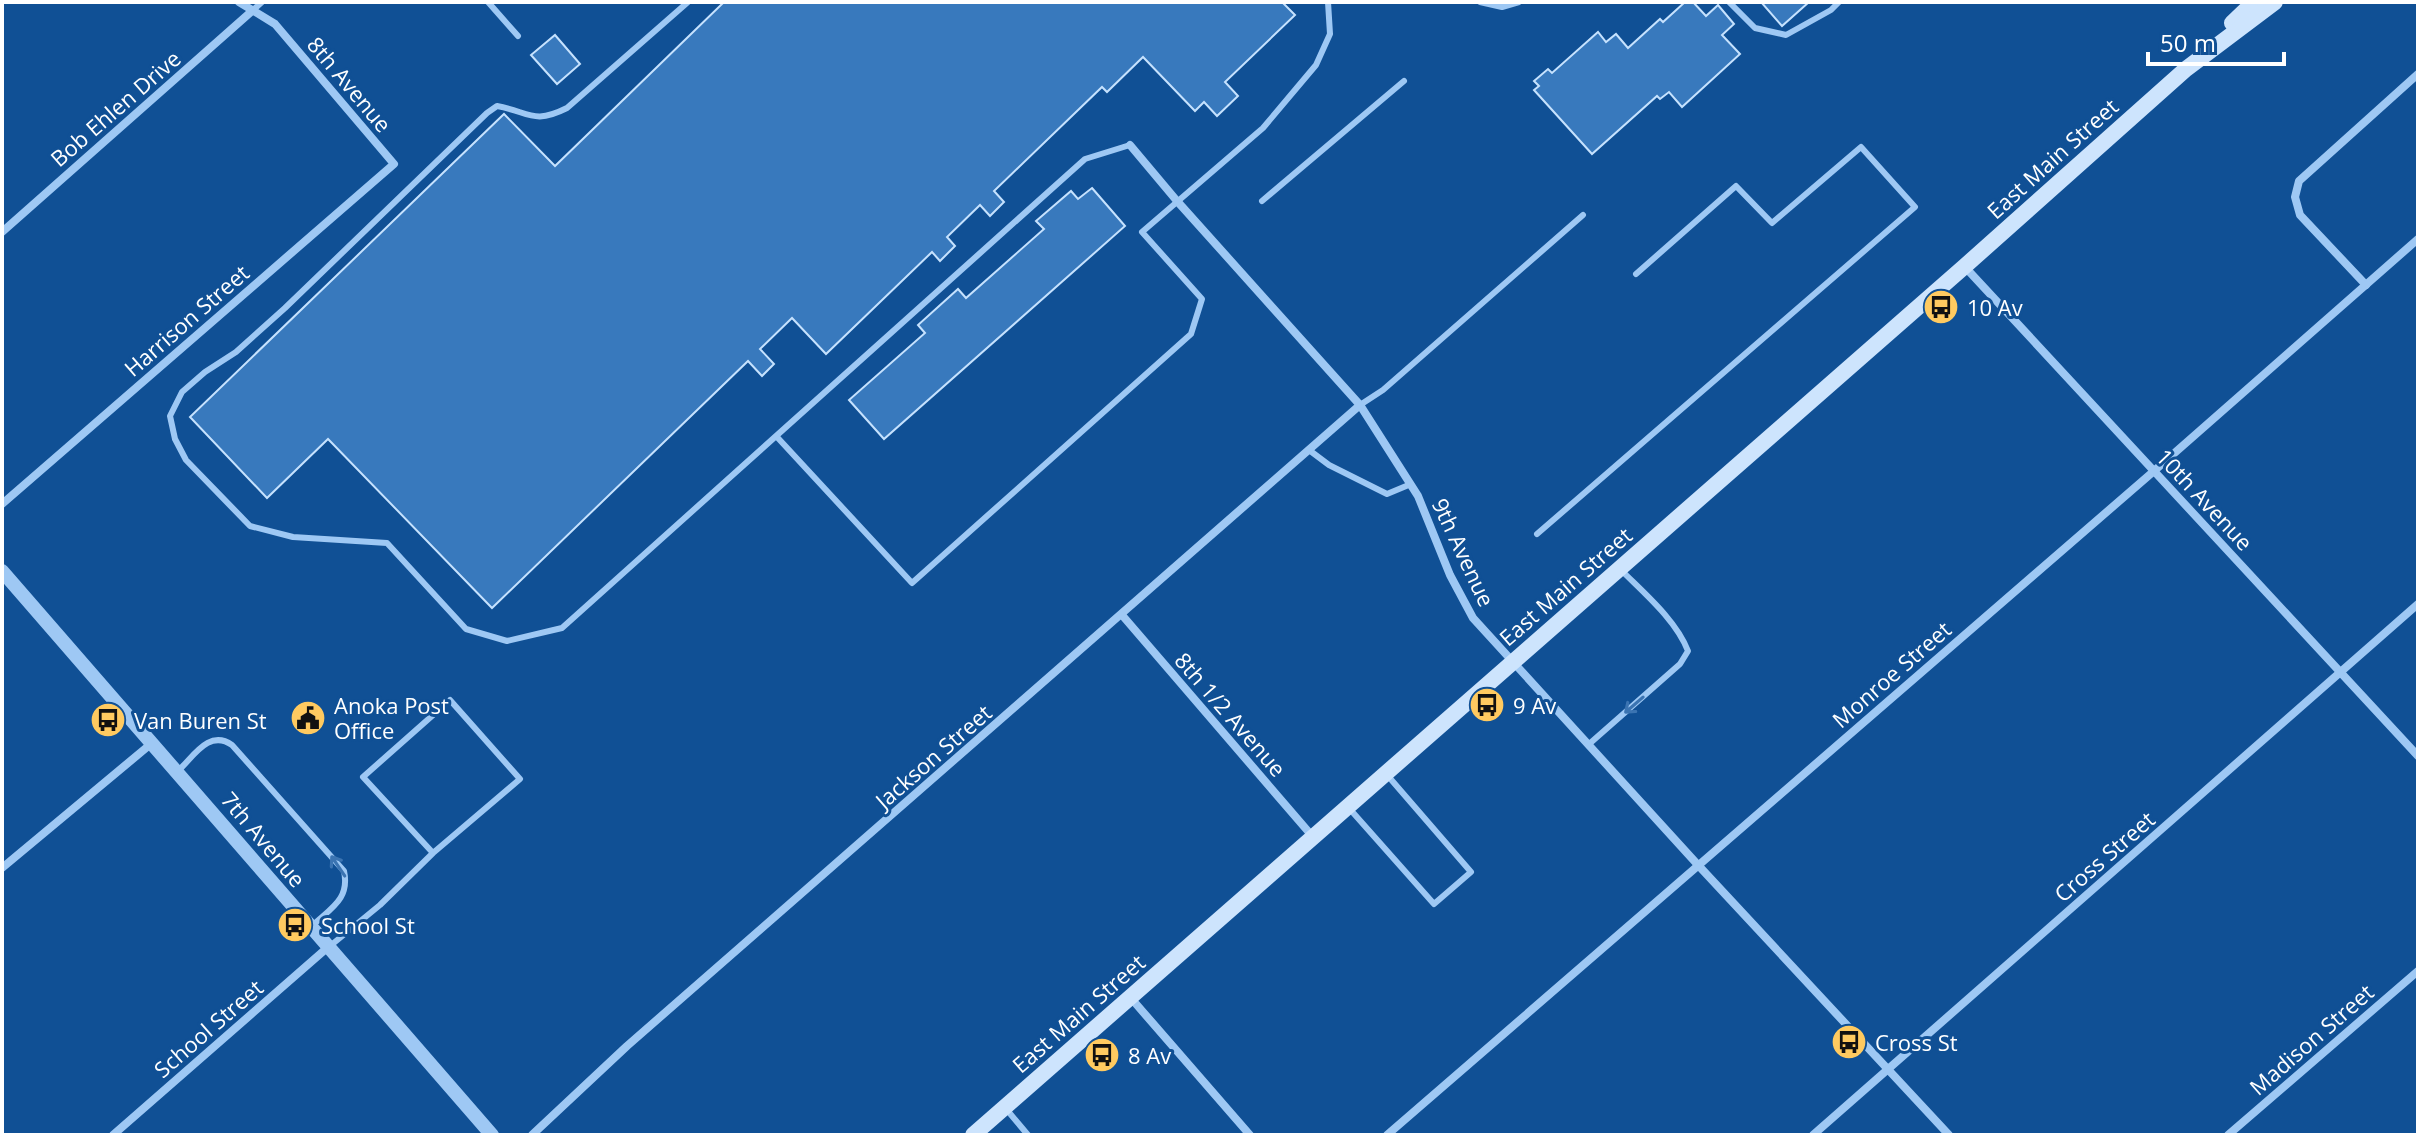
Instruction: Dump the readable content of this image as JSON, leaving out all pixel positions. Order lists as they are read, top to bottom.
{
  "streets": {
    "main road": ["East Main Street"],
    "street": [
      "8th Avenue",
      "Bob Ehlen Drive",
      "Harrison Street",
      "10th Avenue",
      "9th Avenue",
      "Monroe Street",
      "8th 1/2 Avenue",
      "Jackson Street",
      "7th Avenue",
      "Cross Street",
      "School Street",
      "Madison Street"
    ]
  },
  "crossings": [
    ["8th Avenue", "Bob Ehlen Drive"],
    ["8th Avenue", "Harrison Street"],
    ["East Main Street", "10th Avenue"],
    ["East Main Street", "9th Avenue"],
    ["East Main Street", "8th 1/2 Avenue"],
    ["10th Avenue", "Monroe Street"],
    ["10th Avenue", "Cross Street"],
    ["9th Avenue", "Monroe Street"],
    ["9th Avenue", "Jackson Street"],
    ["9th Avenue", "Cross Street"],
    ["8th 1/2 Avenue", "Jackson Street"],
    ["7th Avenue", "School Street"]
  ],
  "places": {
    "bus stop": [
      "10 Av",
      "9 Av",
      "Van Buren St",
      "School St",
      "Cross St",
      "8 Av"
    ],
    "public building": ["Anoka Post Office"]
  },
  "scale_bar": "50 m"
}
